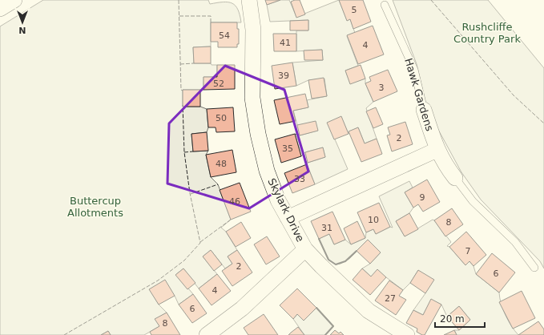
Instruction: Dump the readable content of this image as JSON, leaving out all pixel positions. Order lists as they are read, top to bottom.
{
  "streets": {
    "street": ["Hawk Gardens", "Skylark Drive"]
  },
  "parks": ["Rushcliffe Country Park", "Buttercup Allotments"],
  "house_numbers": [
    "5",
    "54",
    "41",
    "4",
    "39",
    "52",
    "3",
    "50",
    "2",
    "35",
    "48",
    "33",
    "9",
    "46",
    "10",
    "8",
    "31",
    "7",
    "2",
    "6",
    "4",
    "27",
    "6",
    "8"
  ],
  "scale_bar": "20 m",
  "north": "bottom"
}
